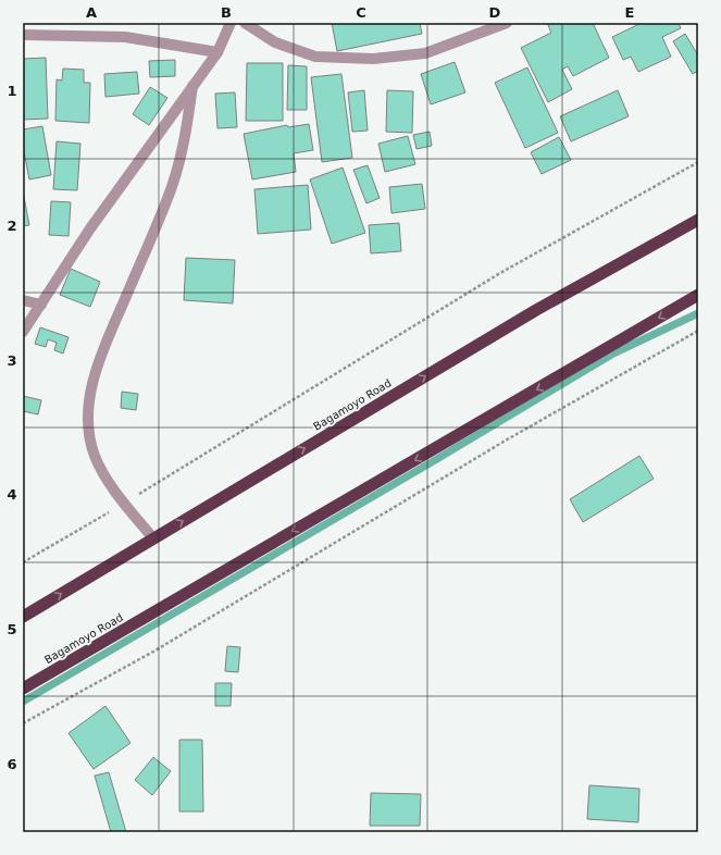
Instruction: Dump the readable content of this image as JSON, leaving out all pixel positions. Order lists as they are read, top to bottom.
{
  "streets": {
    "highway": ["Bagamoyo Road"]
  },
  "grid": {
    "columns": [
      "A",
      "B",
      "C",
      "D",
      "E"
    ],
    "rows": [
      "1",
      "2",
      "3",
      "4",
      "5",
      "6"
    ]
  }
}
